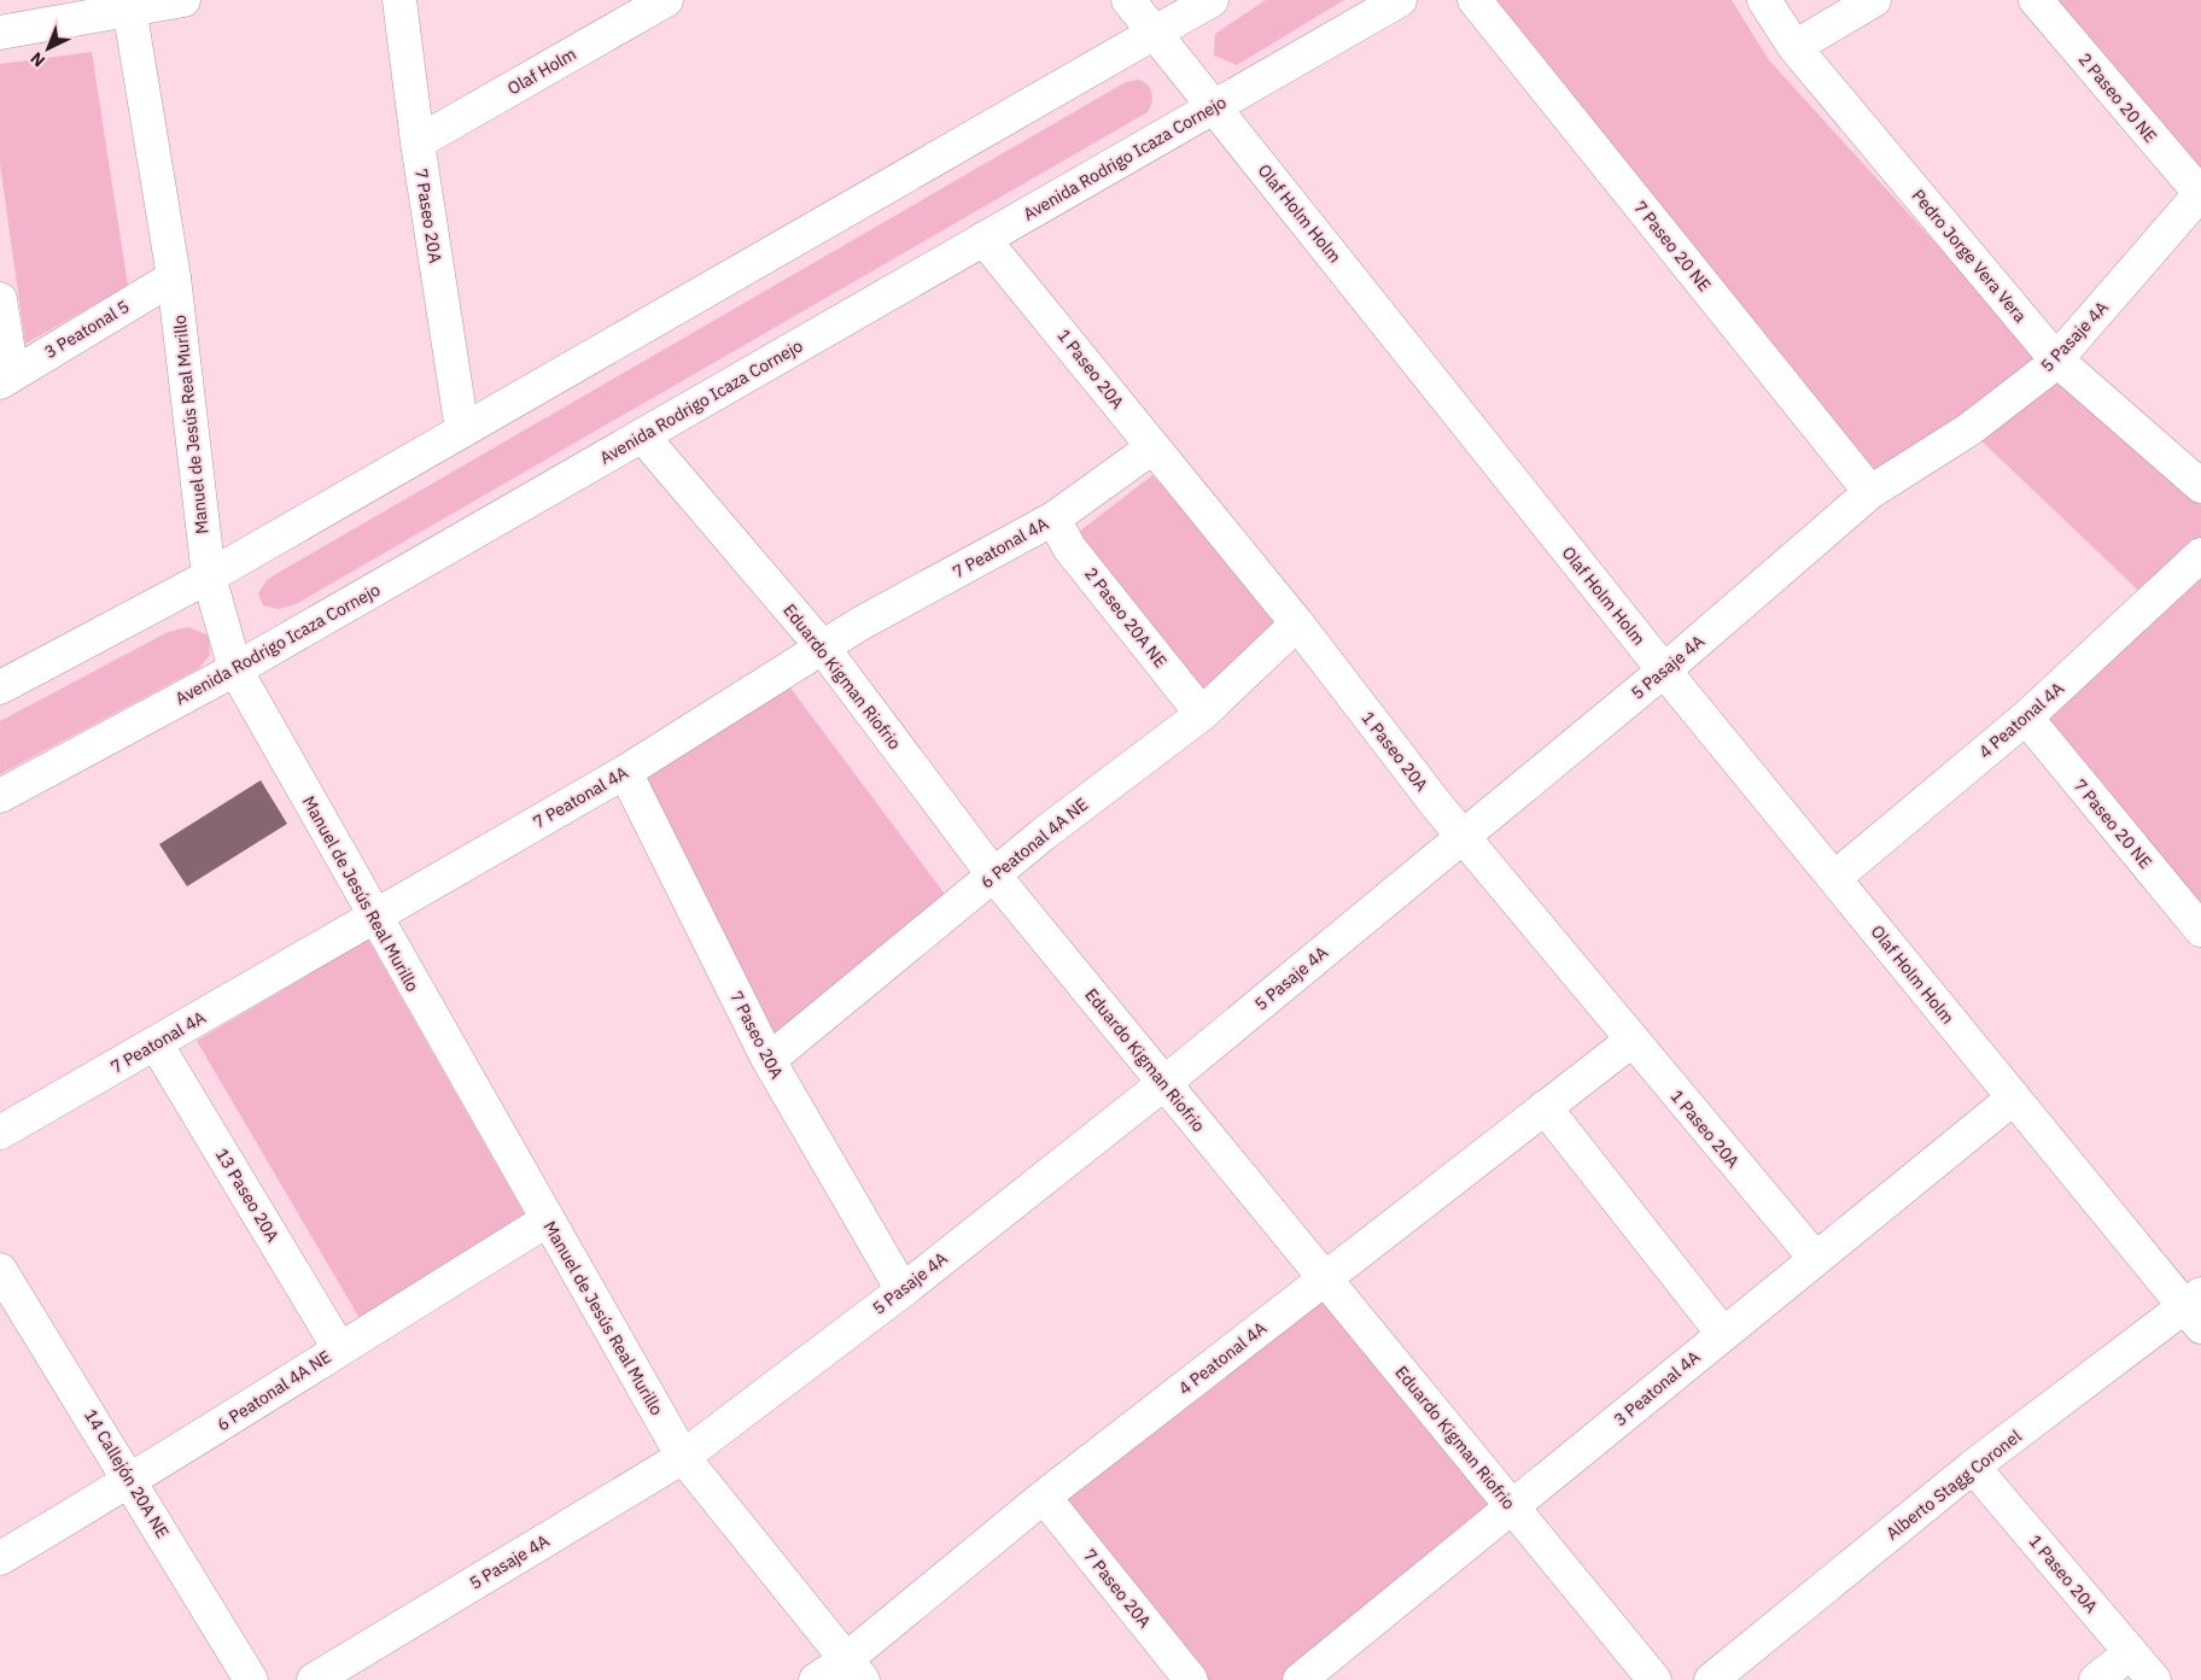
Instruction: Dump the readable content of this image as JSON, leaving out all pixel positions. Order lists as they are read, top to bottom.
{
  "streets": {
    "street": [
      "Olaf Holm",
      "2 Paseo 20 NE",
      "Avenida Rodrigo Icaza Cornejo",
      "Olaf Holm Holm",
      "7 Paseo 20A",
      "7 Paseo 20 NE",
      "Pedro Jorge Vera Vera",
      "3 Peatonal 5",
      "5 Pasaje 4A",
      "1 Paseo 20A",
      "Manuel de Jesús Real Murillo",
      "7 Peatonal 4A",
      "2 Paseo 20A NE",
      "Eduardo Kigman Riofrio",
      "4 Peatonal 4A",
      "6 Peatonal 4A NE",
      "13 Paseo 20A",
      "3 Peatonal 4A",
      "14 Callejón 20A NE",
      "Alberto Stagg Coronel"
    ]
  },
  "crossings": [
    ["Olaf Holm", "7 Paseo 20A"],
    ["2 Paseo 20 NE", "5 Pasaje 4A"],
    ["Avenida Rodrigo Icaza Cornejo", "Olaf Holm Holm"],
    ["Avenida Rodrigo Icaza Cornejo", "1 Paseo 20A"],
    ["Avenida Rodrigo Icaza Cornejo", "Manuel de Jesús Real Murillo"],
    ["Avenida Rodrigo Icaza Cornejo", "Eduardo Kigman Riofrio"],
    ["Olaf Holm Holm", "5 Pasaje 4A"],
    ["Olaf Holm Holm", "4 Peatonal 4A"],
    ["Olaf Holm Holm", "3 Peatonal 4A"],
    ["Olaf Holm Holm", "Alberto Stagg Coronel"],
    ["7 Paseo 20A", "5 Pasaje 4A"],
    ["7 Paseo 20A", "7 Peatonal 4A"],
    ["7 Paseo 20A", "4 Peatonal 4A"],
    ["7 Paseo 20A", "6 Peatonal 4A NE"],
    ["7 Paseo 20 NE", "5 Pasaje 4A"],
    ["7 Paseo 20 NE", "4 Peatonal 4A"],
    ["Pedro Jorge Vera Vera", "5 Pasaje 4A"],
    ["3 Peatonal 5", "Manuel de Jesús Real Murillo"],
    ["5 Pasaje 4A", "1 Paseo 20A"],
    ["5 Pasaje 4A", "Manuel de Jesús Real Murillo"],
    ["5 Pasaje 4A", "Eduardo Kigman Riofrio"],
    ["1 Paseo 20A", "7 Peatonal 4A"],
    ["1 Paseo 20A", "4 Peatonal 4A"],
    ["1 Paseo 20A", "6 Peatonal 4A NE"],
    ["1 Paseo 20A", "3 Peatonal 4A"],
    ["1 Paseo 20A", "Alberto Stagg Coronel"],
    ["Manuel de Jesús Real Murillo", "7 Peatonal 4A"],
    ["Manuel de Jesús Real Murillo", "4 Peatonal 4A"],
    ["Manuel de Jesús Real Murillo", "6 Peatonal 4A NE"],
    ["7 Peatonal 4A", "2 Paseo 20A NE"],
    ["7 Peatonal 4A", "Eduardo Kigman Riofrio"],
    ["7 Peatonal 4A", "13 Paseo 20A"],
    ["2 Paseo 20A NE", "6 Peatonal 4A NE"],
    ["Eduardo Kigman Riofrio", "4 Peatonal 4A"],
    ["Eduardo Kigman Riofrio", "6 Peatonal 4A NE"],
    ["Eduardo Kigman Riofrio", "3 Peatonal 4A"],
    ["6 Peatonal 4A NE", "13 Paseo 20A"],
    ["6 Peatonal 4A NE", "14 Callejón 20A NE"]
  ],
  "north": "bottom left"
}
